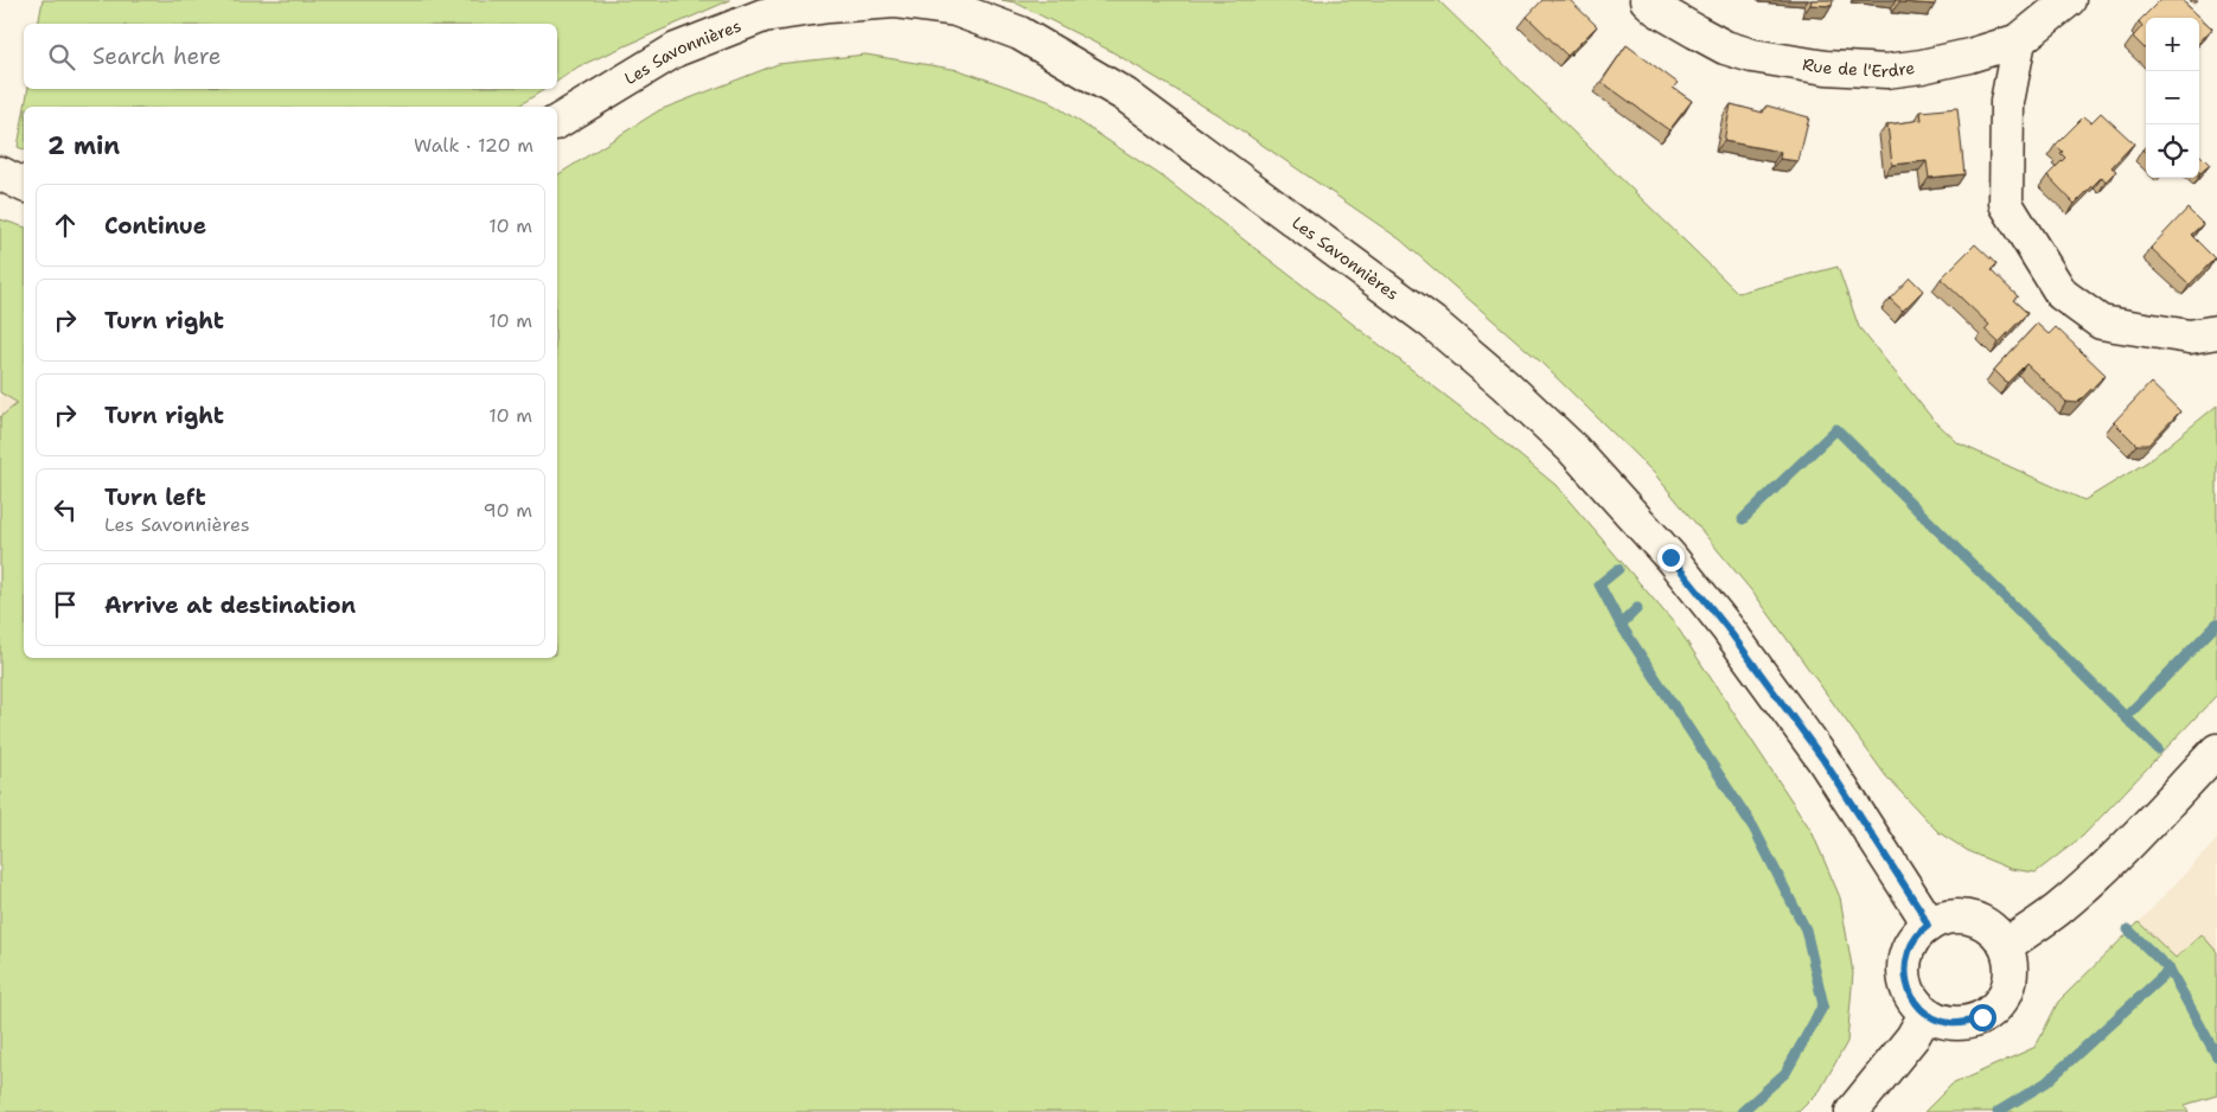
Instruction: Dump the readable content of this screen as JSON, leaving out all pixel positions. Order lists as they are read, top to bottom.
{
  "streets": {
    "street": ["Les Savonnières", "Rue de l'Erdre"]
  },
  "page": {
    "map_buttons": ["+", "−"],
    "search": "Search here",
    "heading": ["2 min", "Walk · 120 m"],
    "list": [
      ["Continue", "10 m"],
      ["Turn right", "10 m"],
      ["Turn right", "10 m"],
      ["Turn left", "Les Savonnières", "90 m"],
      "Arrive at destination"
    ]
  }
}
